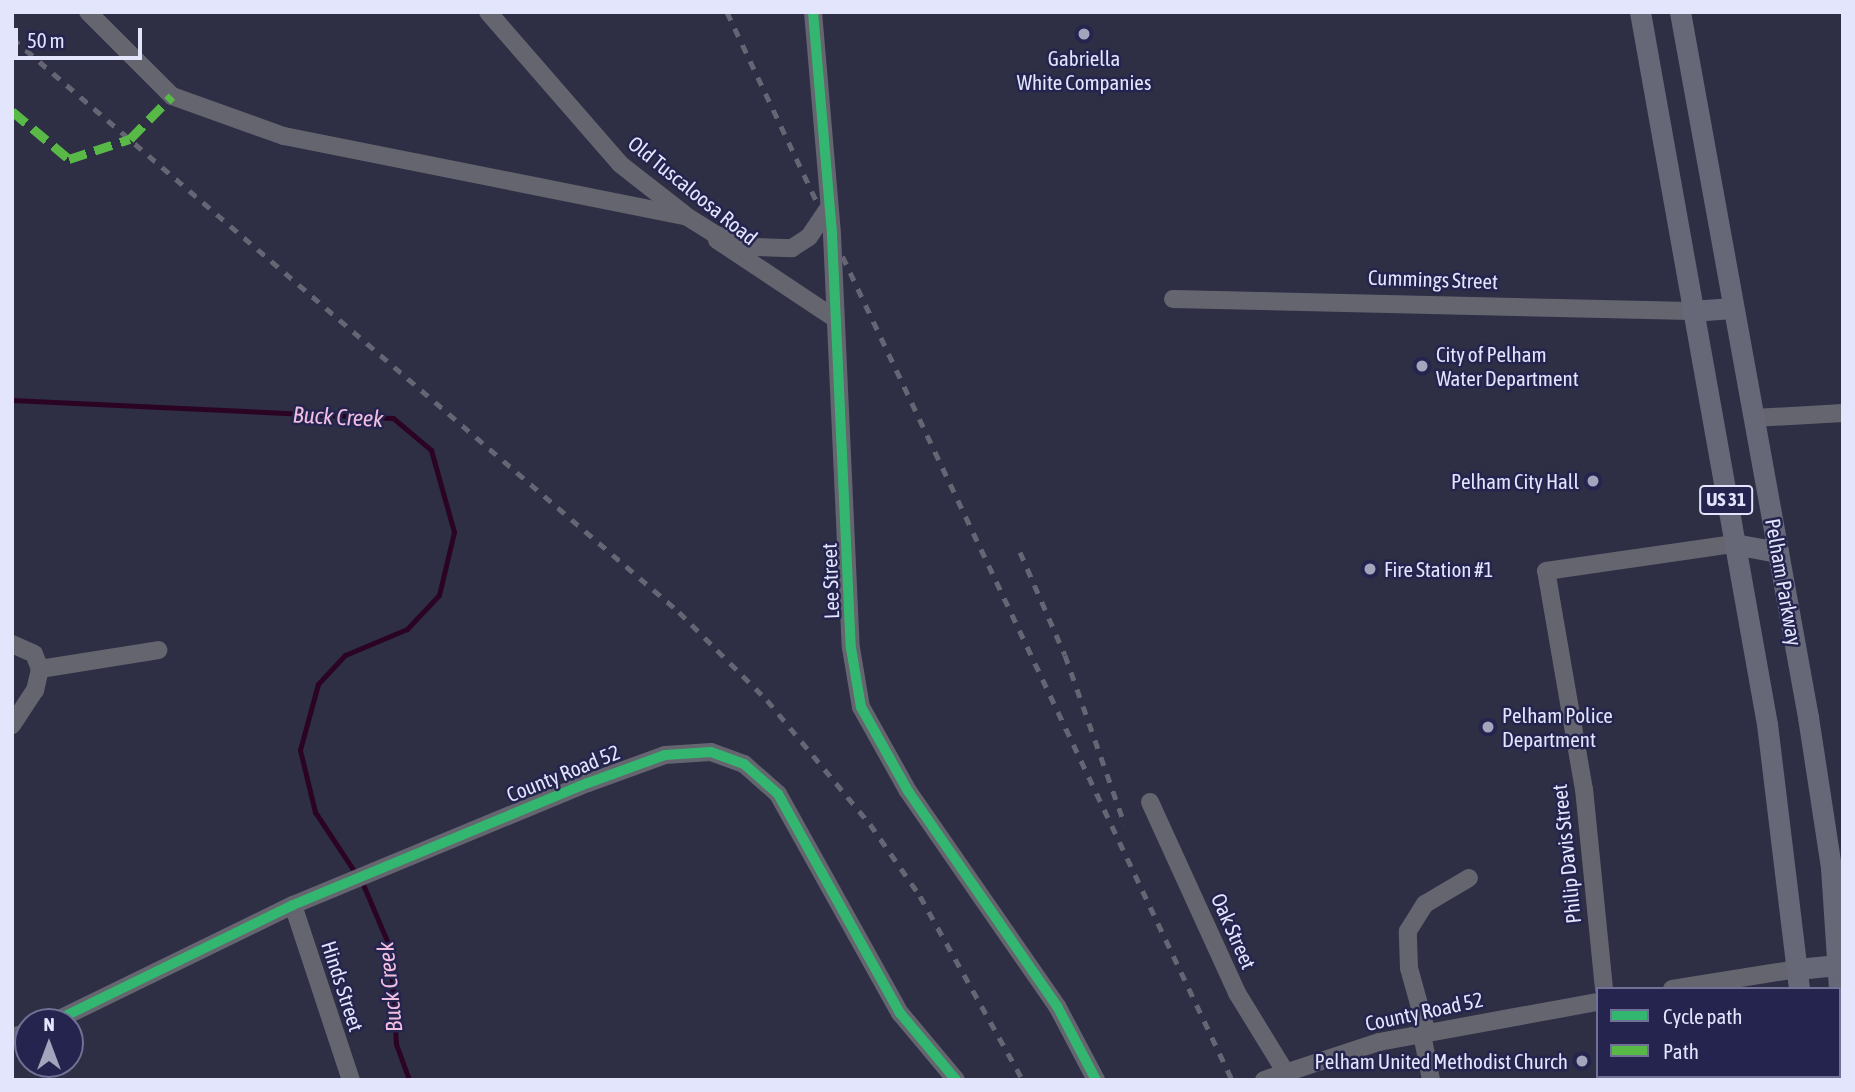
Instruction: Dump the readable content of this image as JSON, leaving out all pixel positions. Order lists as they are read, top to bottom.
{
  "streets": {
    "main road": ["US 31", "Pelham Parkway"],
    "street": [
      "Old Tuscaloosa Road",
      "Cummings Street",
      "Lee Street",
      "County Road 52",
      "Philip Davis Street",
      "Oak Street",
      "Hinds Street"
    ]
  },
  "crossings": [
    ["Old Tuscaloosa Road", "Lee Street"],
    ["Cummings Street", "Pelham Parkway"],
    ["Pelham Parkway", "Philip Davis Street"],
    ["County Road 52", "Oak Street"],
    ["County Road 52", "Hinds Street"]
  ],
  "water": ["Buck Creek"],
  "places": [
    "Gabriella White Companies",
    "City of Pelham Water Department",
    "Pelham City Hall",
    "Fire Station #1",
    "Pelham Police Department",
    "Pelham United Methodist Church"
  ],
  "legend": ["Cycle path", "Path"],
  "scale_bar": "50 m",
  "north": "top"
}
